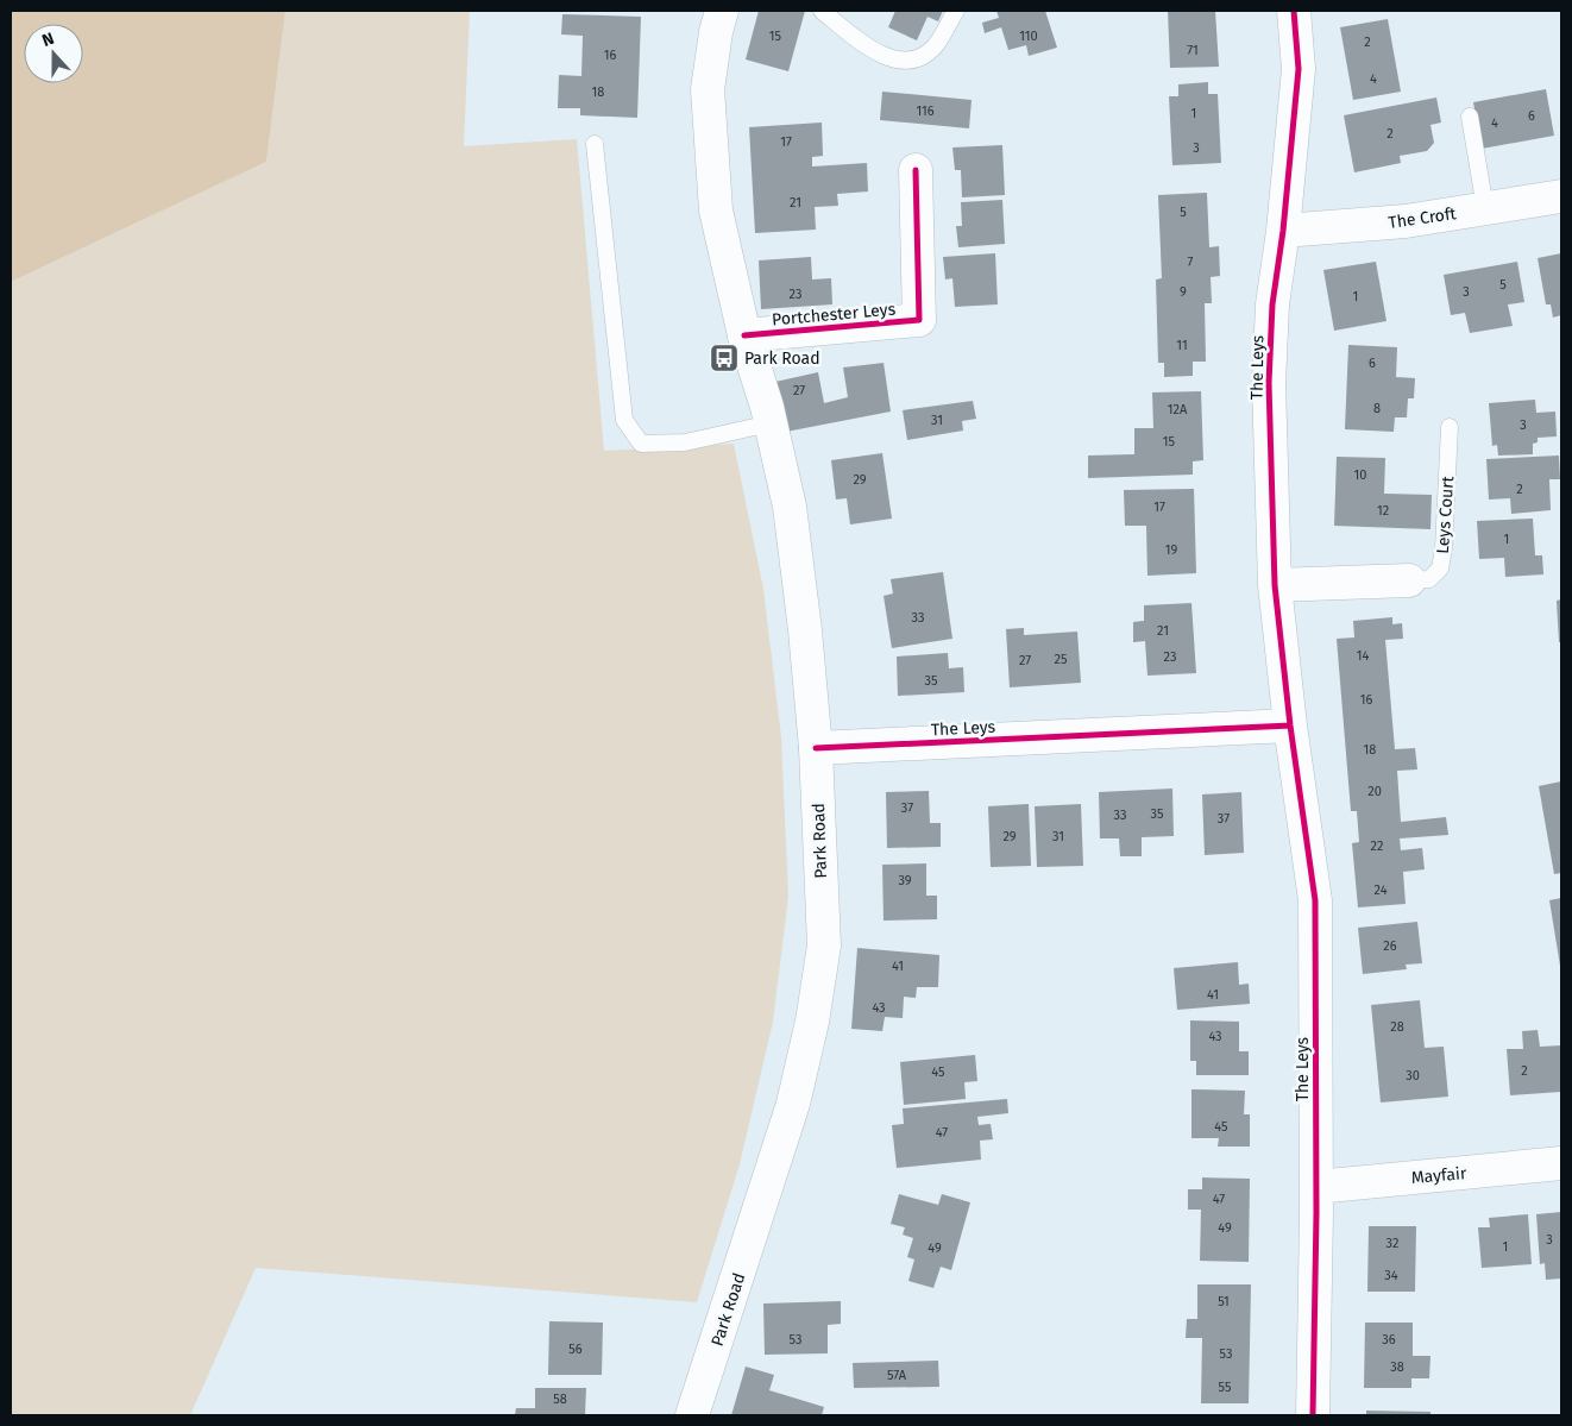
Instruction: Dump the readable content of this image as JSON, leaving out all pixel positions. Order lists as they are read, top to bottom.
{
  "streets": {
    "street": [
      "The Croft",
      "Portchester Leys",
      "The Leys",
      "Park Road",
      "Mayfair"
    ],
    "lane": ["Leys Court"]
  },
  "crossings": [
    ["The Croft", "The Leys"],
    ["Portchester Leys", "Park Road"],
    ["The Leys", "Park Road"],
    ["The Leys", "Mayfair"]
  ],
  "places": {
    "bus stop": ["Park Road"]
  },
  "house_numbers": [
    "15",
    "110",
    "2",
    "71",
    "16",
    "4",
    "18",
    "116",
    "1",
    "6",
    "4",
    "2",
    "17",
    "3",
    "21",
    "5",
    "7",
    "5",
    "9",
    "3",
    "23",
    "1",
    "11",
    "6",
    "27",
    "8",
    "12A",
    "31",
    "3",
    "15",
    "10",
    "29",
    "2",
    "17",
    "12",
    "1",
    "19",
    "33",
    "21",
    "14",
    "23",
    "25",
    "27",
    "35",
    "16",
    "18",
    "20",
    "37",
    "35",
    "33",
    "37",
    "29",
    "31",
    "22",
    "39",
    "24",
    "26",
    "41",
    "41",
    "43",
    "28",
    "43",
    "2",
    "45",
    "30",
    "45",
    "47",
    "47",
    "49",
    "3",
    "32",
    "1",
    "49",
    "34",
    "51",
    "53",
    "36",
    "56",
    "53",
    "38",
    "57A",
    "55",
    "58"
  ],
  "north": "top"
}
